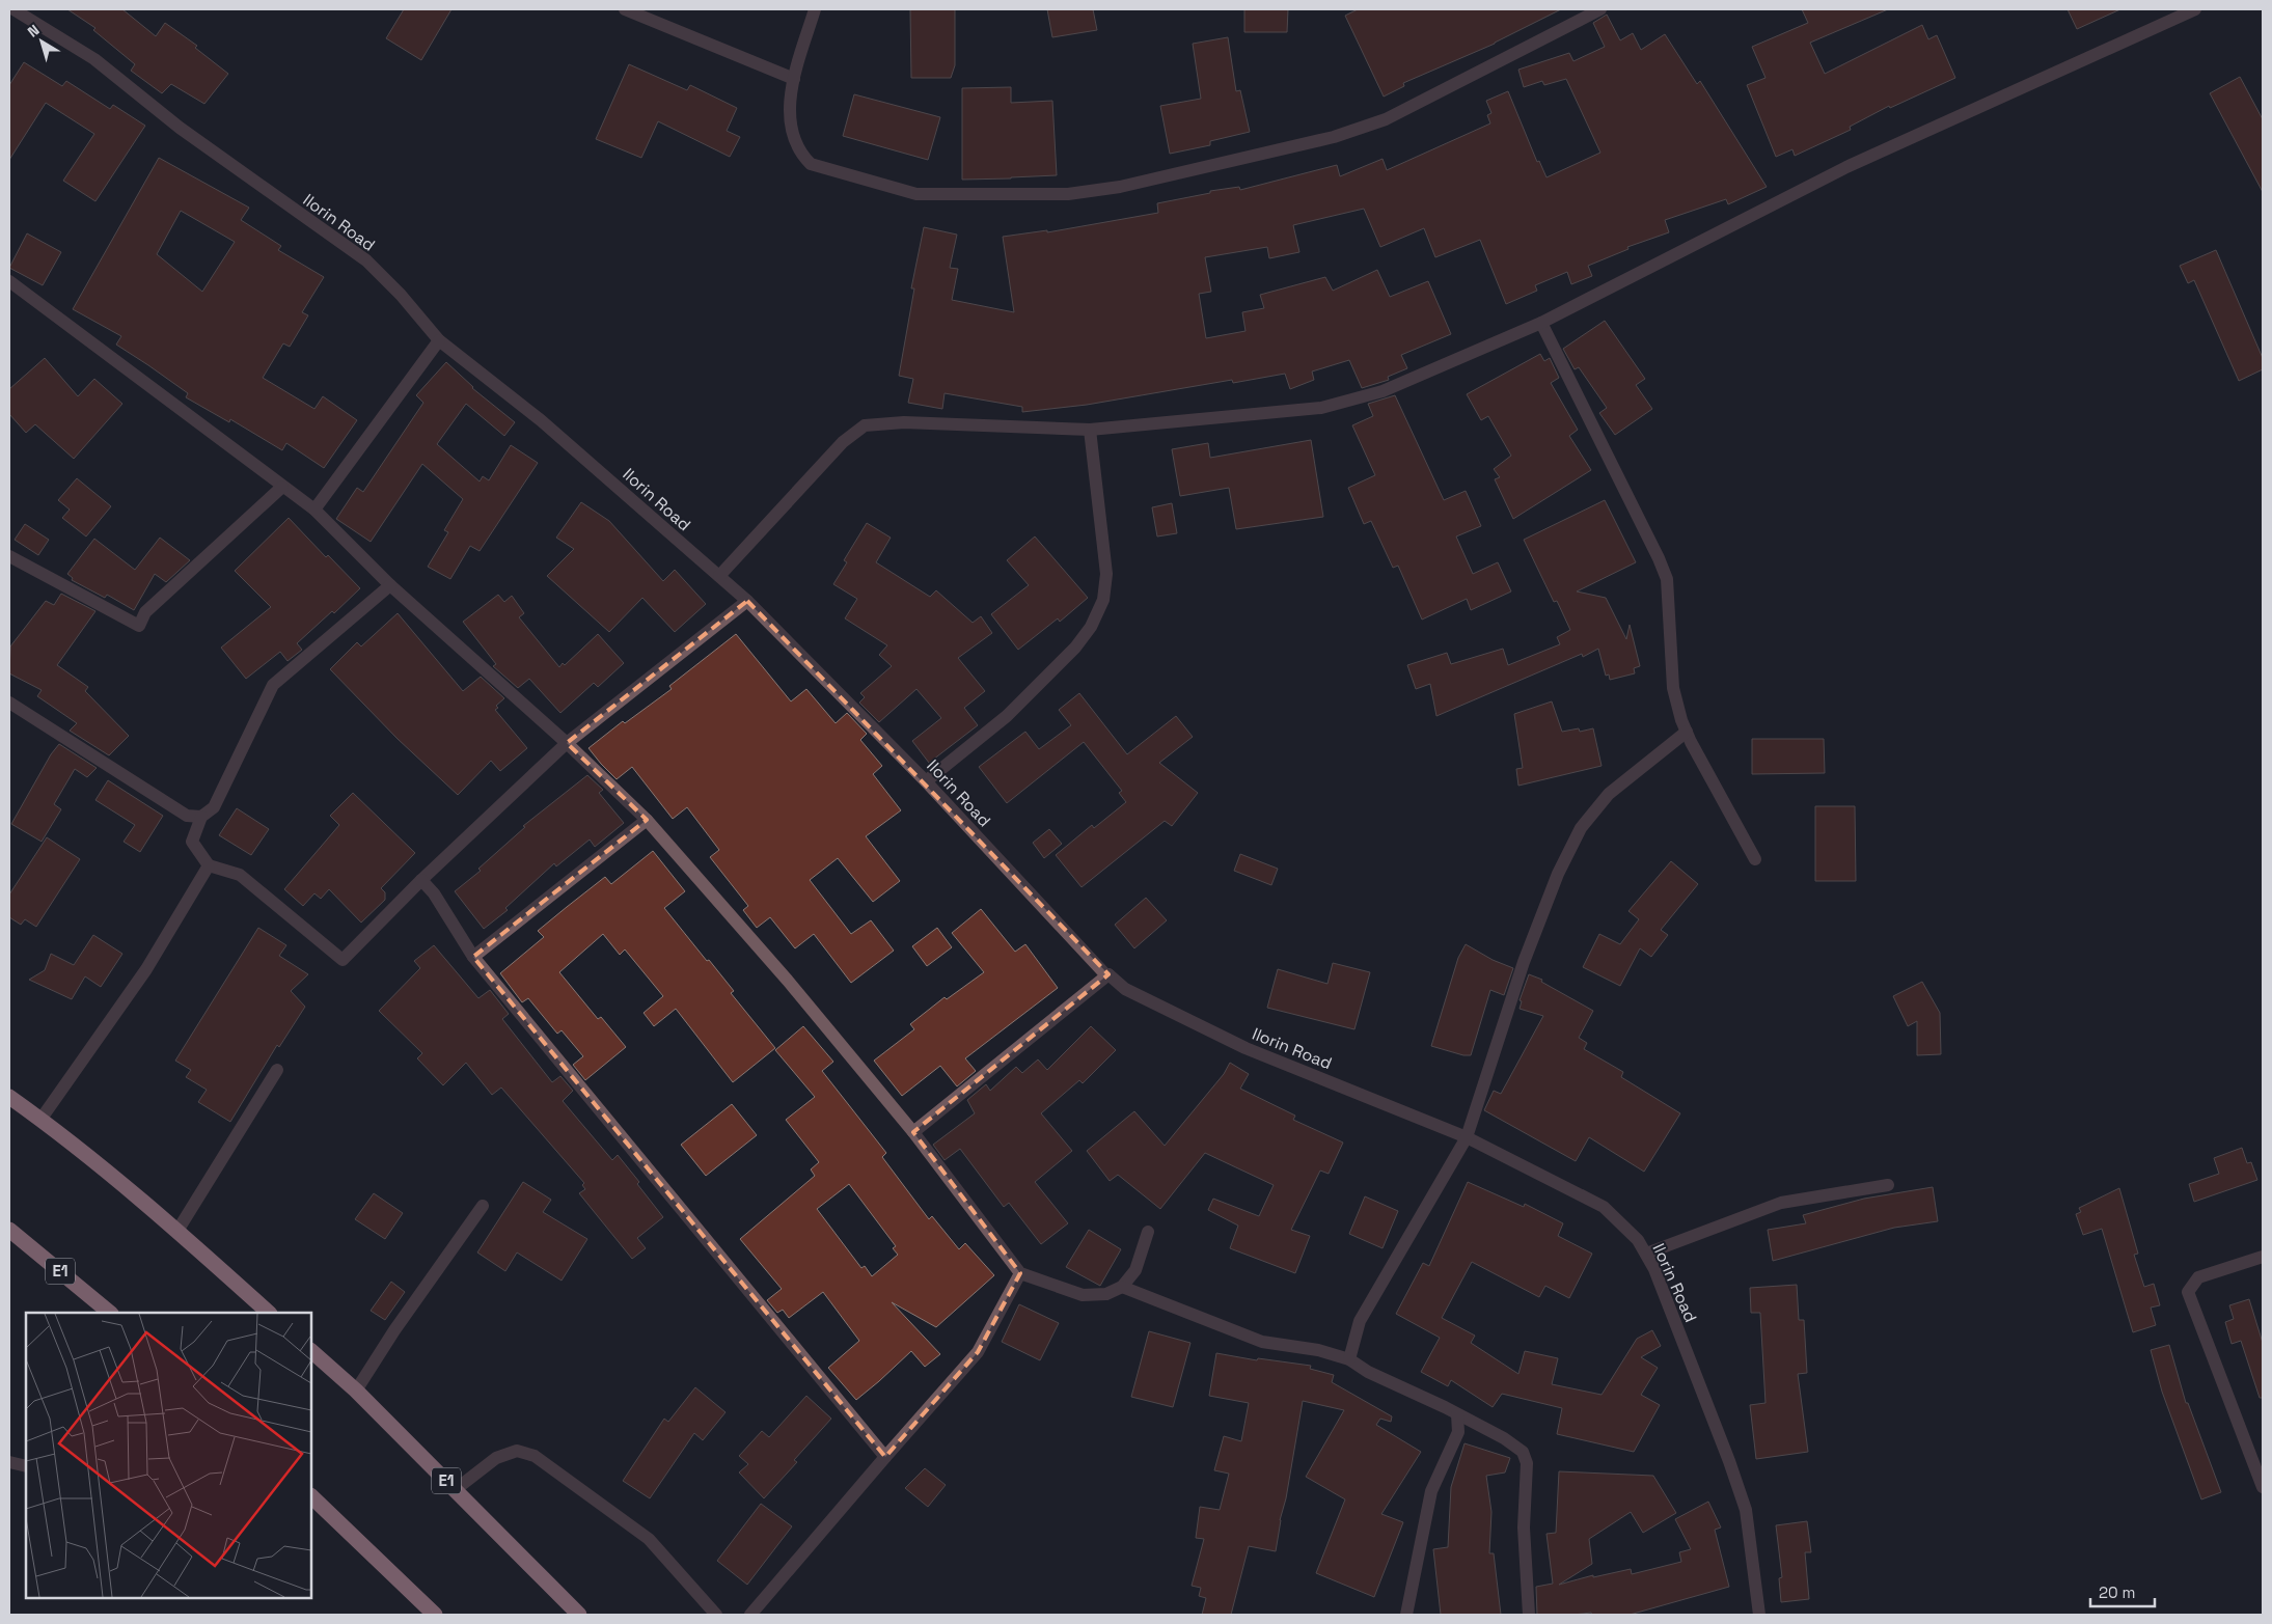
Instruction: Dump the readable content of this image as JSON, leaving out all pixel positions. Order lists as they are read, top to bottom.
{
  "streets": {
    "highway": ["E1"],
    "street": ["Ilorin Road"]
  },
  "scale_bar": "20 m",
  "north": "top left"
}
